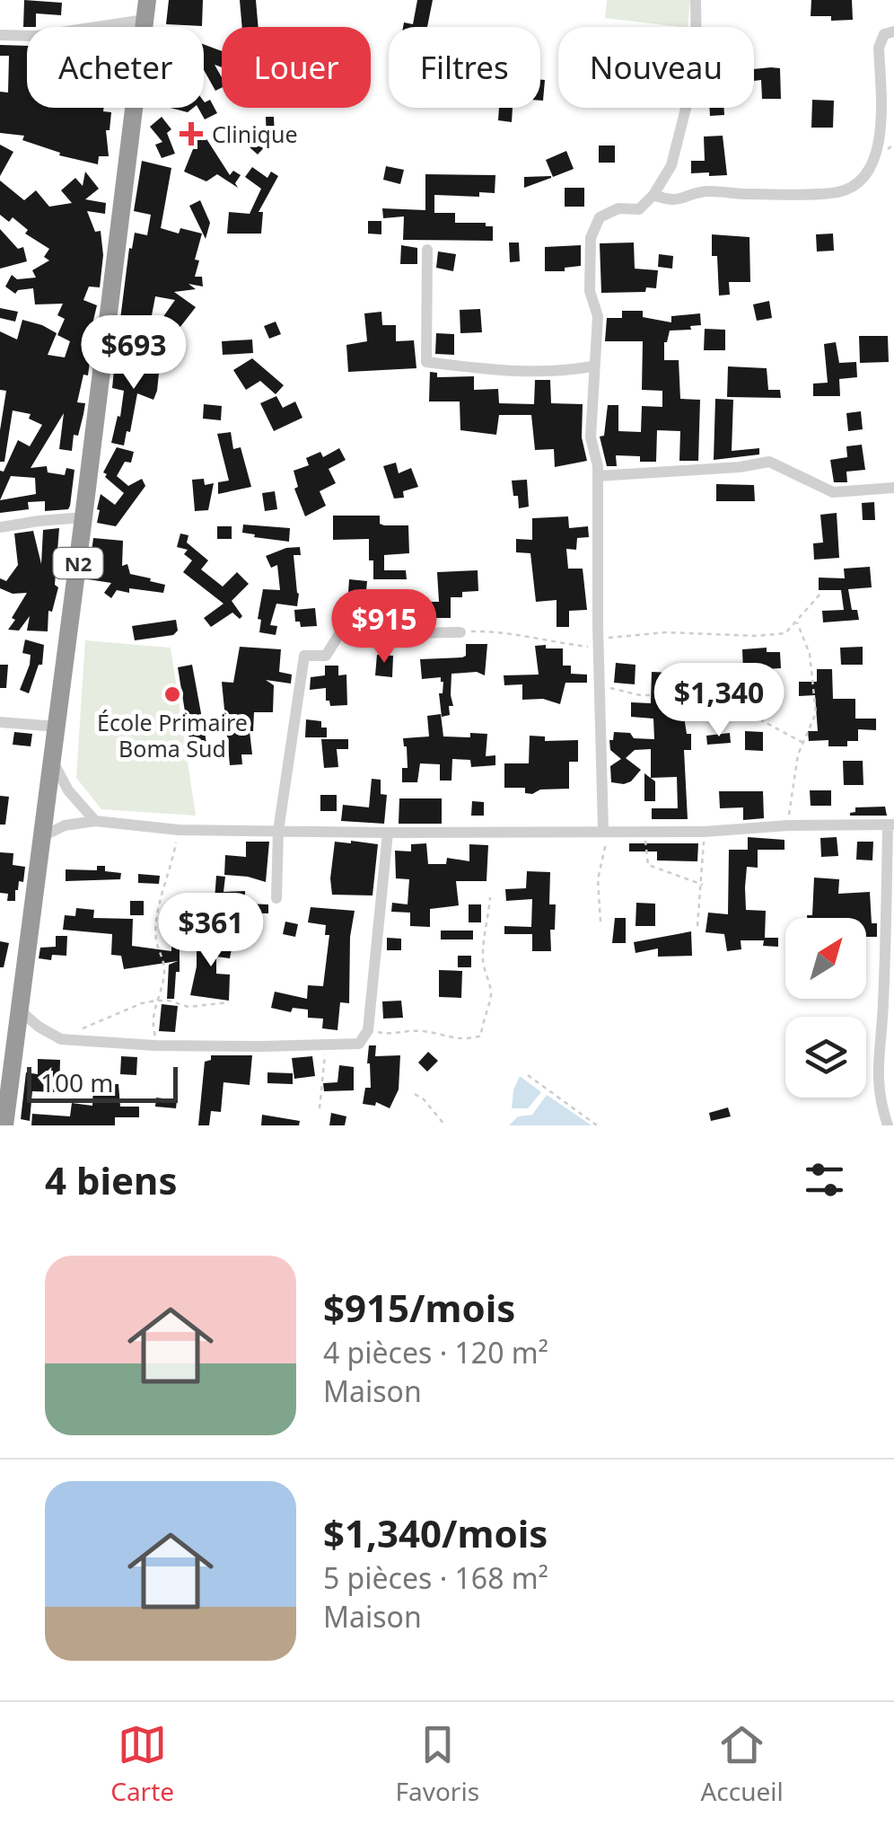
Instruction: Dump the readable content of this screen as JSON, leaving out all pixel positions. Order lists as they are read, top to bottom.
{
  "streets": {
    "highway": ["N2"]
  },
  "places": {
    "health": ["Clinique"],
    "other": ["École Primaire Boma Sud"]
  },
  "scale_bar": "100 m",
  "north": "top right",
  "page": {
    "chip": [
      "Acheter",
      "Louer",
      "Filtres",
      "Nouveau"
    ],
    "price": [
      "$693",
      "$915",
      "$1,340",
      "$361"
    ],
    "scale": "100 m",
    "heading": "4 biens",
    "list": [
      {
        "name": "$915/mois",
        "note": "4 pièces · 120 m² · Maison"
      },
      {
        "name": "$1,340/mois",
        "note": "5 pièces · 168 m² · Maison"
      }
    ],
    "tabs": ["Carte", "Favoris", "Accueil"]
  }
}
